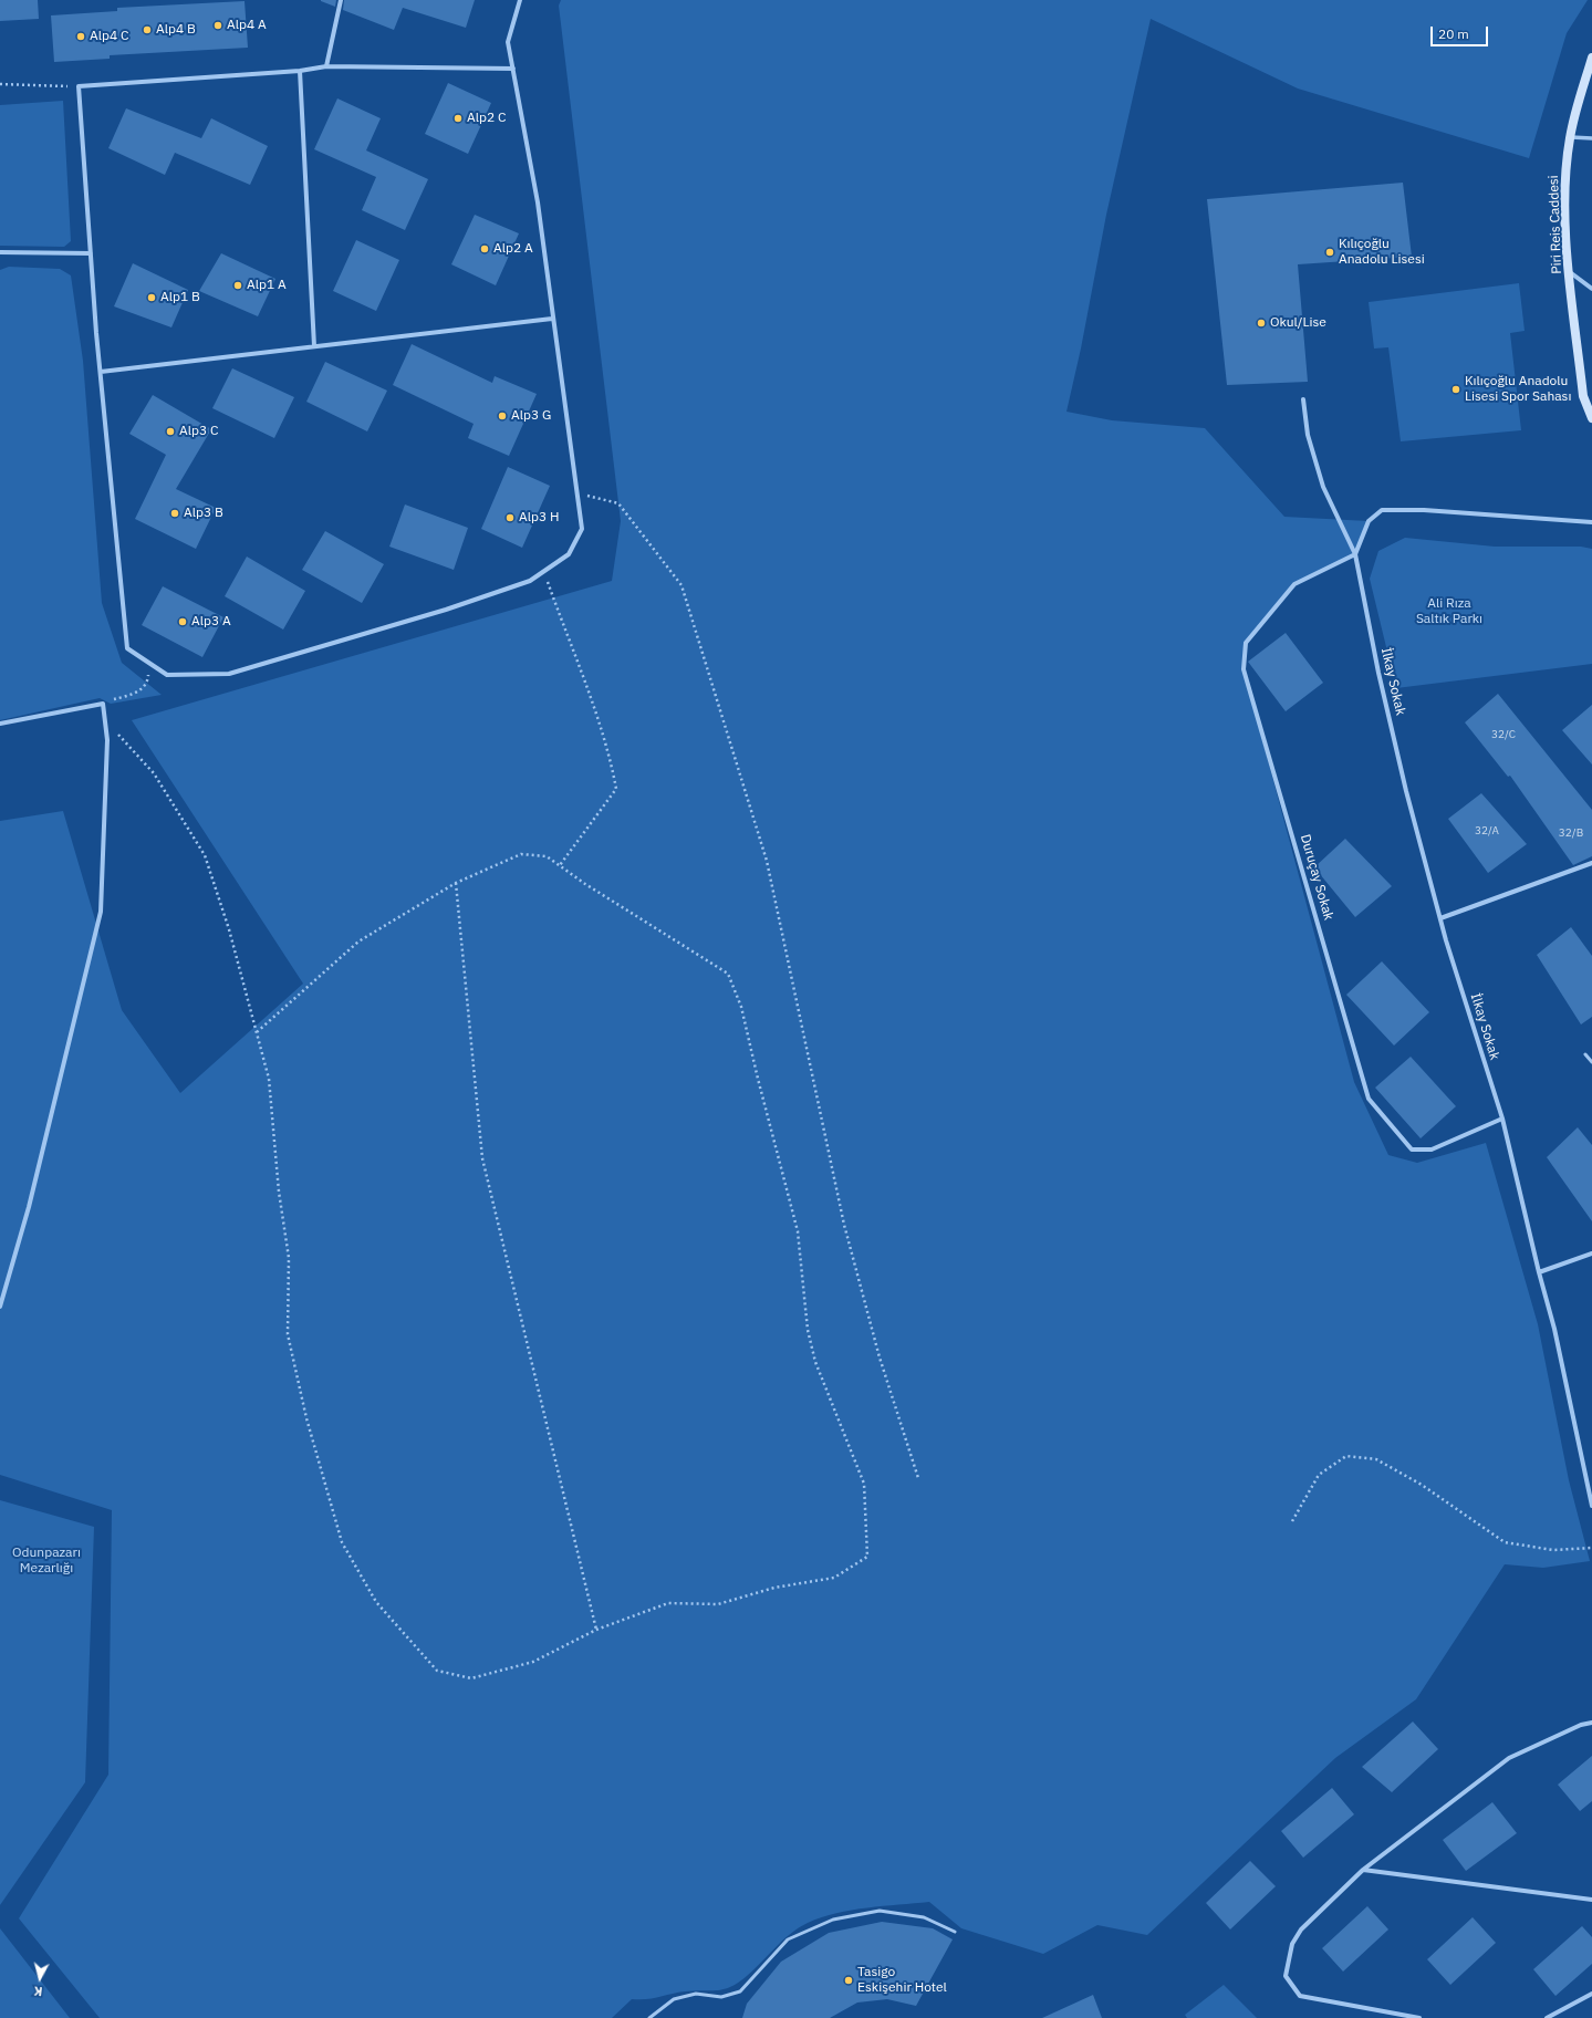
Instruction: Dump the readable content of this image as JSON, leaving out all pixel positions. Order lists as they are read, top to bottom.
{
  "streets": {
    "main road": ["Piri Reis Caddesi"],
    "street": ["İlkay Sokak", "Duruçay Sokak"]
  },
  "crossings": [
    ["İlkay Sokak", "Duruçay Sokak"]
  ],
  "parks": ["Ali Rıza Saltık Parkı", "Odunpazarı Mezarlığı"],
  "places": [
    "Alp4 A",
    "Alp4 B",
    "Alp4 C",
    "Alp2 C",
    "Alp2 A",
    "Kılıçoğlu Anadolu Lisesi",
    "Alp1 A",
    "Alp1 B",
    "Okul/Lise",
    "Kılıçoğlu Anadolu Lisesi Spor Sahası",
    "Alp3 G",
    "Alp3 C",
    "Alp3 B",
    "Alp3 H",
    "Alp3 A",
    "Tasigo Eskişehir Hotel"
  ],
  "house_numbers": ["32/C", "32/A", "32/B"],
  "scale_bar": "20 m",
  "north": "bottom"
}
